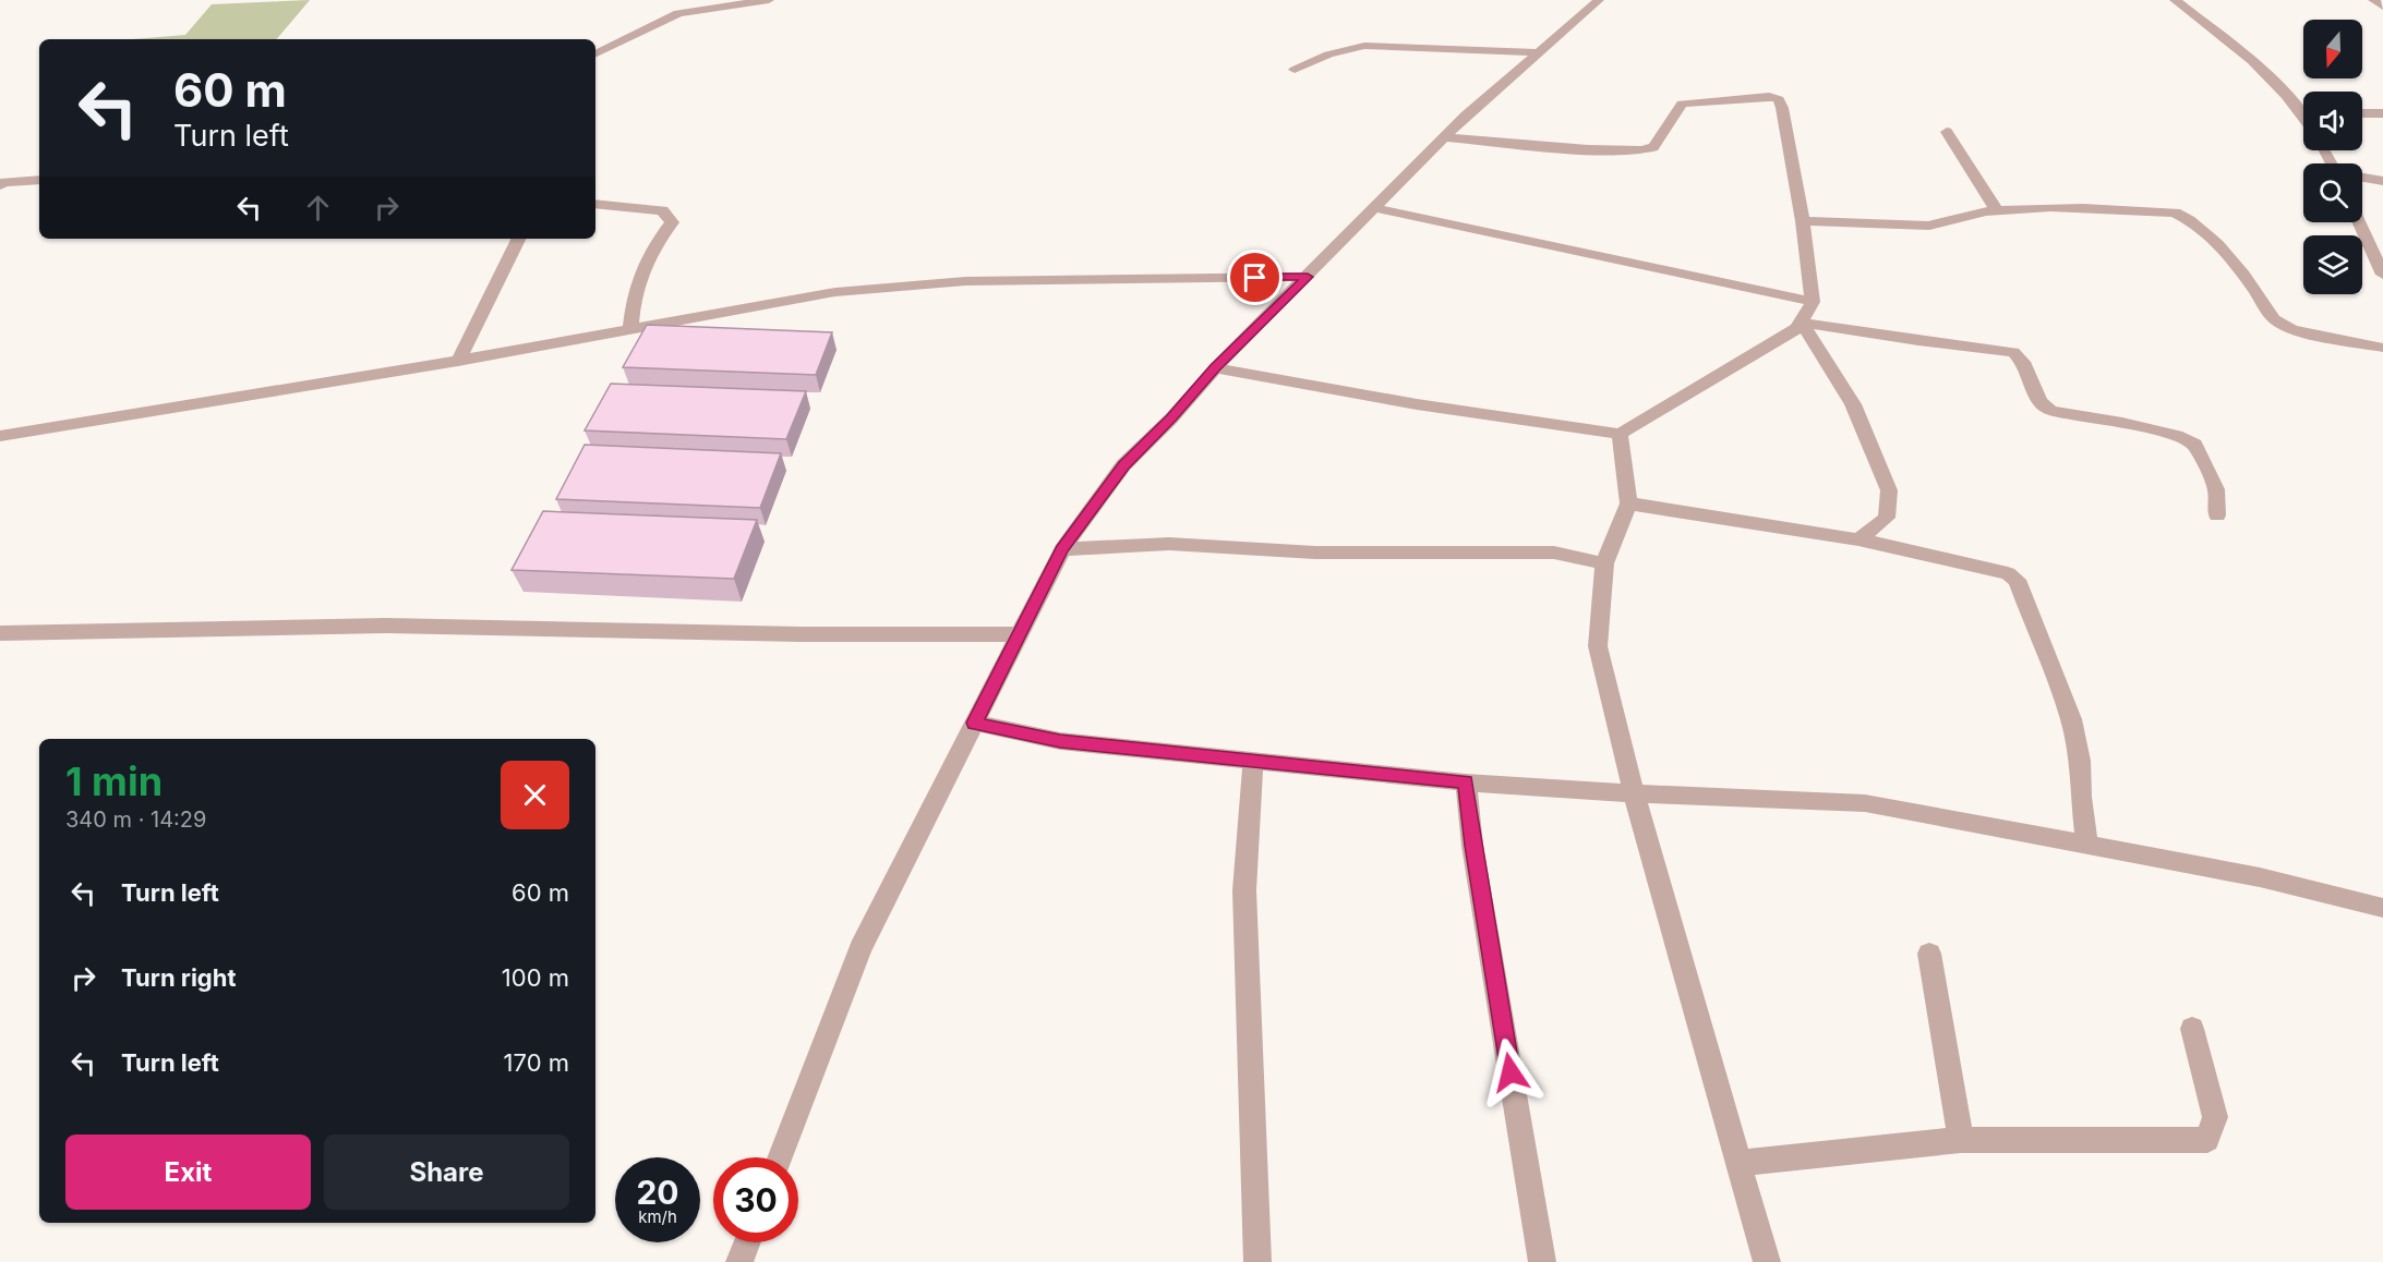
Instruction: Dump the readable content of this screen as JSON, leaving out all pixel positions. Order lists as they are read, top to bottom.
{
  "north": "bottom",
  "page": {
    "turn": ["60 m", "Turn left"],
    "heading": ["1 min", "340 m · 14:29"],
    "list": [
      {
        "name": "Turn left",
        "value": "60 m"
      },
      {
        "name": "Turn right",
        "value": "100 m"
      },
      {
        "name": "Turn left",
        "value": "170 m"
      }
    ],
    "buttons": ["Exit", "Share"],
    "speed": "20 km/h",
    "limit": "30"
  }
}
